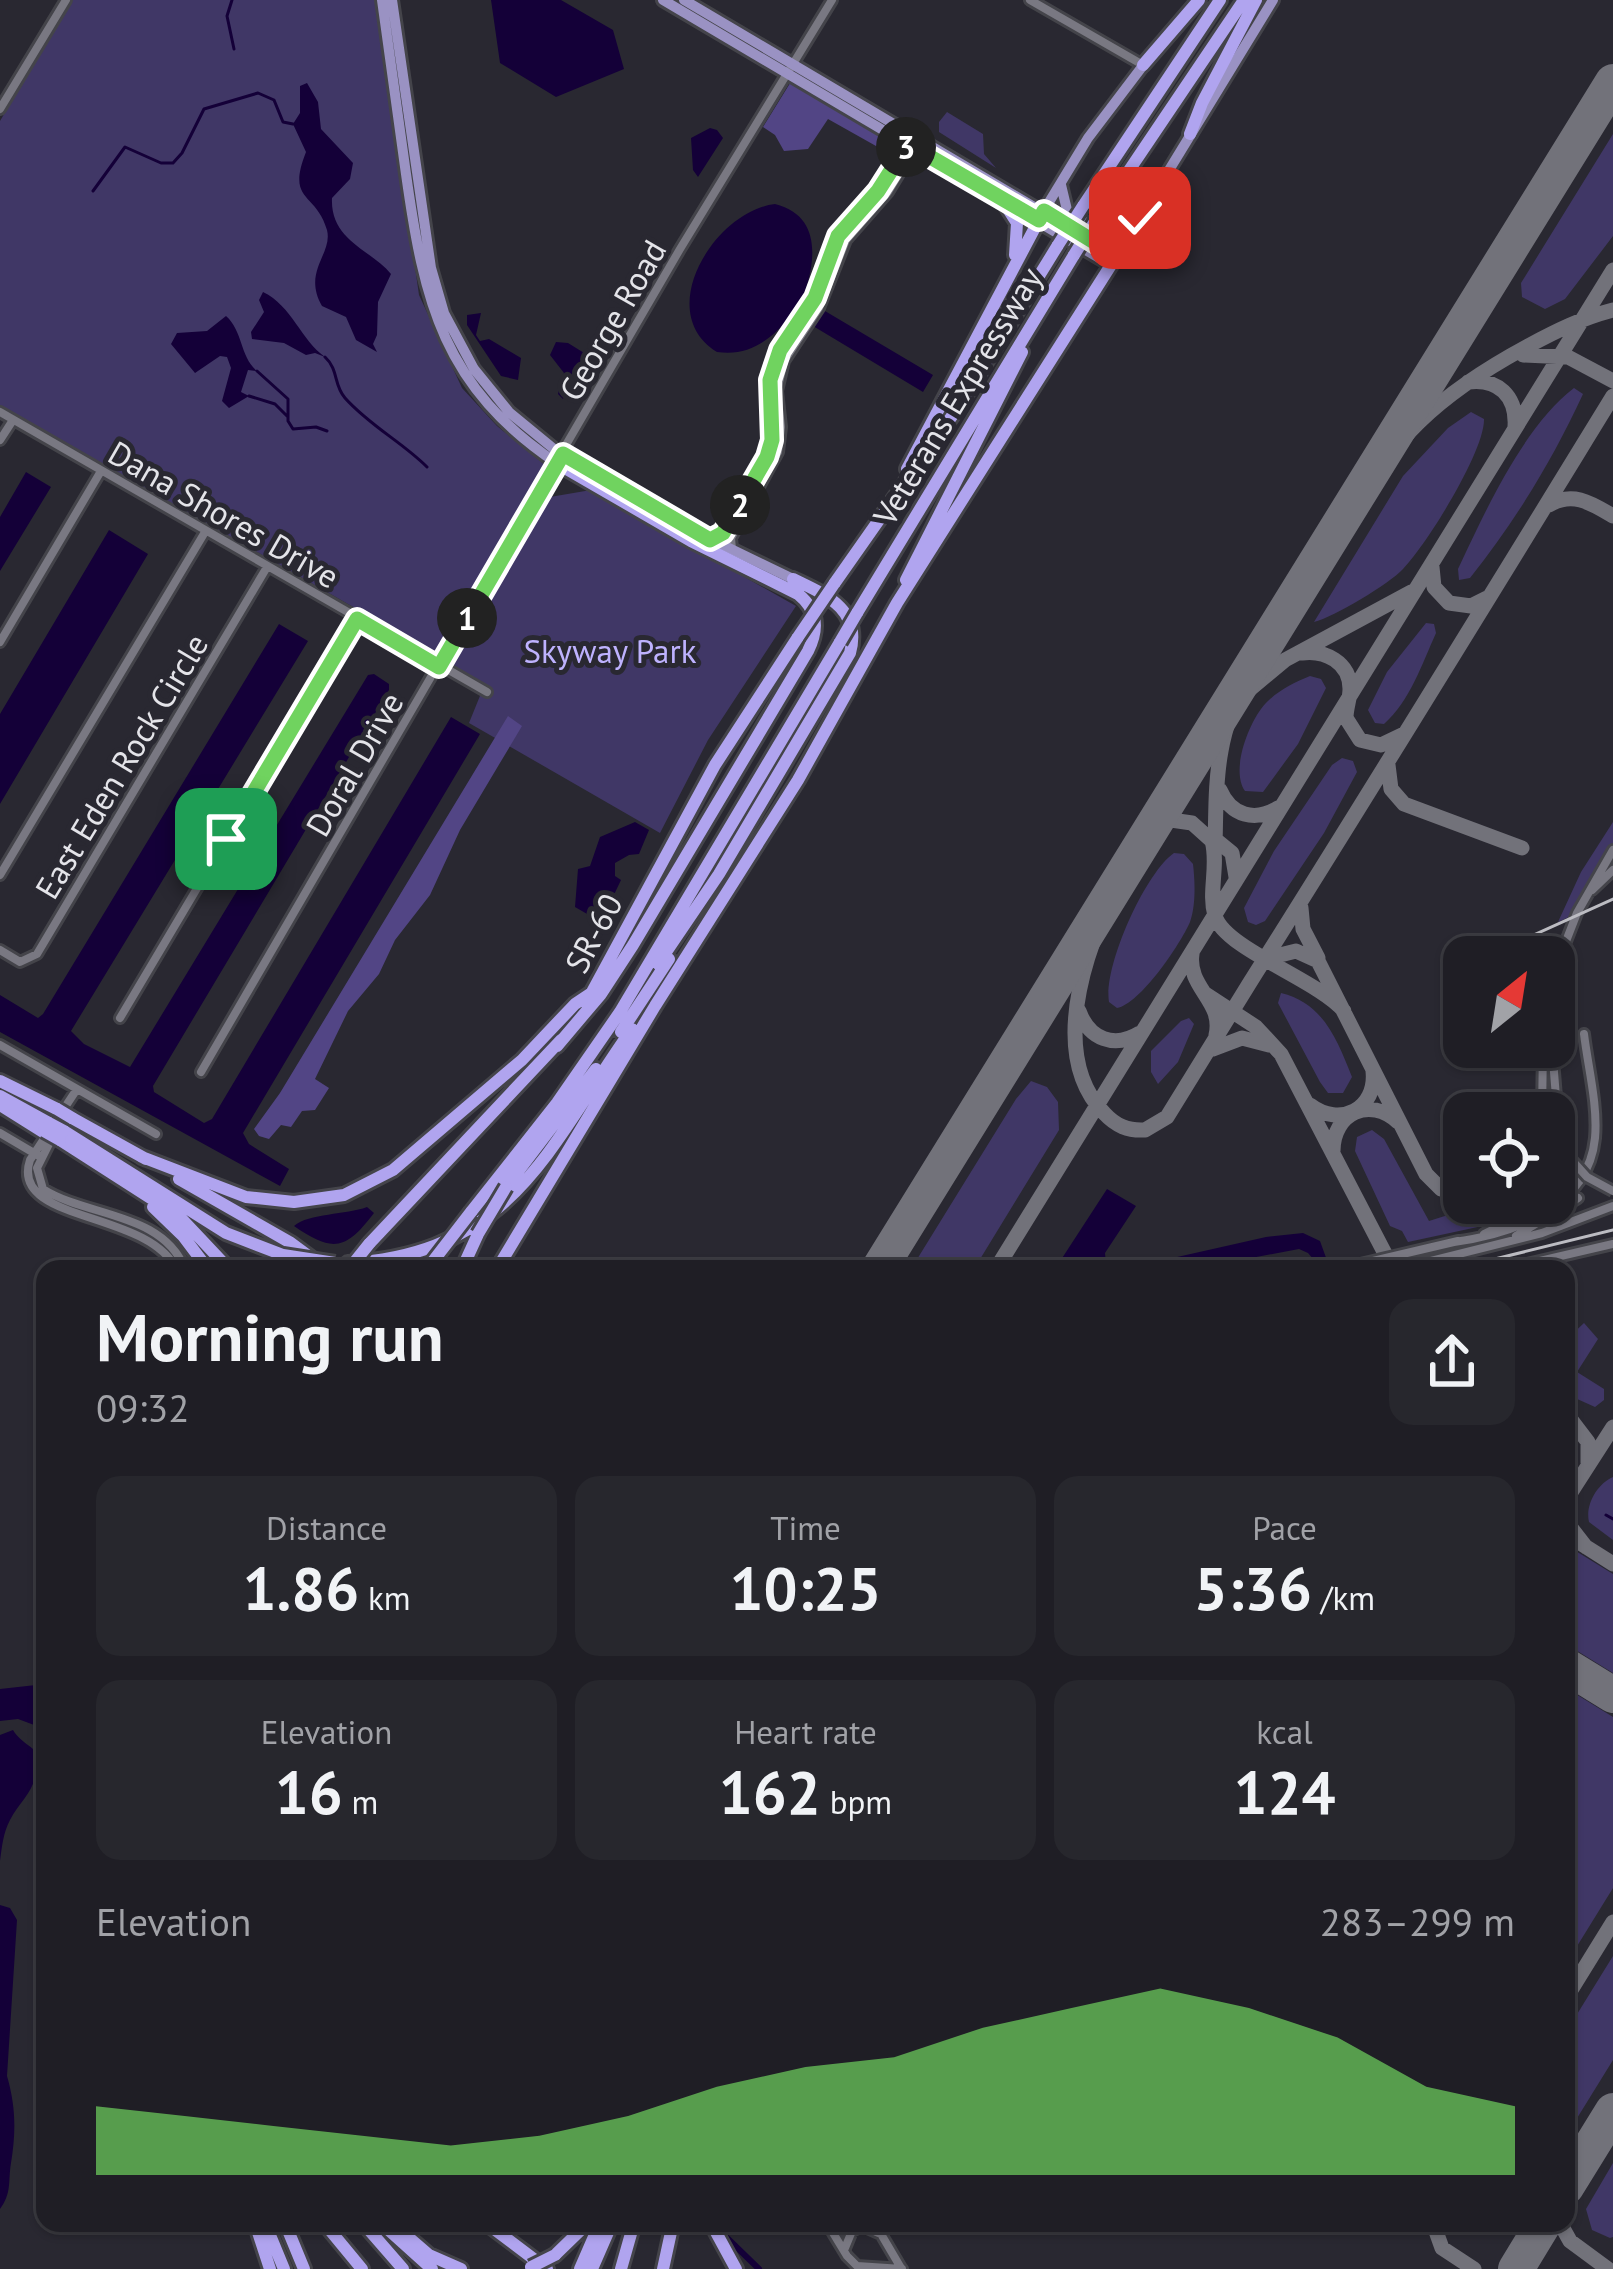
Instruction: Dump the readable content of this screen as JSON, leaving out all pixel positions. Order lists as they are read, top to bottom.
{
  "streets": {
    "highway": ["Veterans Expressway", "SR-60"],
    "street": [
      "George Road",
      "Dana Shores Drive",
      "Doral Drive",
      "East Eden Rock Circle"
    ]
  },
  "crossings": [
    ["George Road", "Dana Shores Drive"],
    ["George Road", "Doral Drive"],
    ["Veterans Expressway", "SR-60"],
    ["Dana Shores Drive", "Doral Drive"],
    ["Dana Shores Drive", "East Eden Rock Circle"]
  ],
  "parks": ["Skyway Park"],
  "north": "top right",
  "page": {
    "pins": ["3", "2", "1"],
    "heading": ["Morning run", "09:32"],
    "stats": [
      ["Distance", "1.86 km"],
      ["Time", "10:25"],
      ["Pace", "5:36 /km"],
      ["Elevation", "16 m"],
      ["Heart rate", "162 bpm"],
      ["kcal", "124"]
    ],
    "chart": ["Elevation", "283–299 m"]
  }
}
